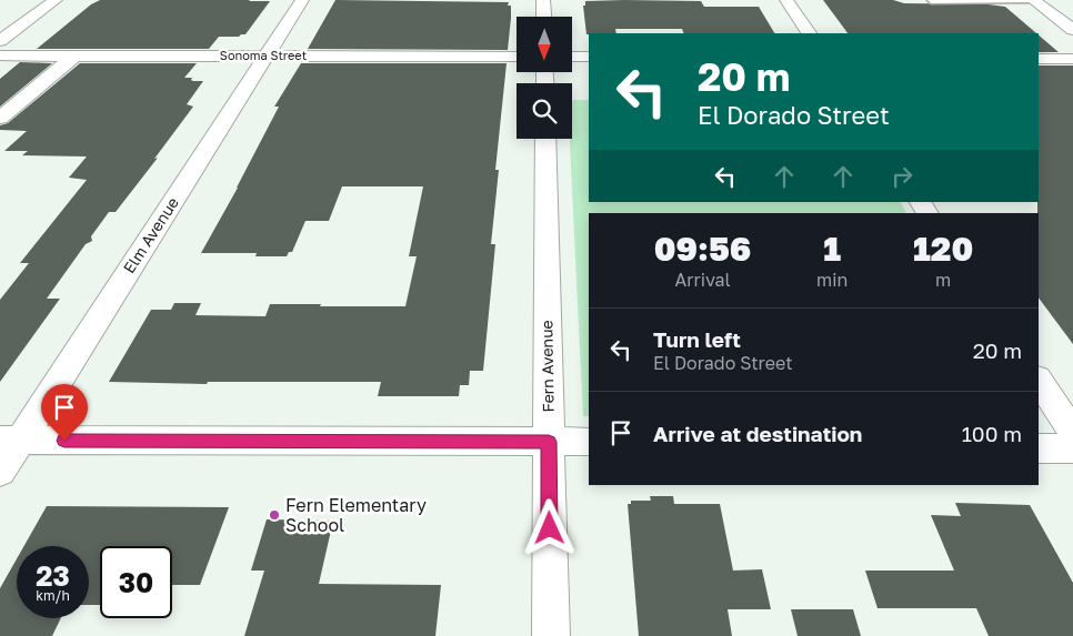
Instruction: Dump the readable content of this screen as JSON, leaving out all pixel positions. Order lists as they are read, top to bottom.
{
  "streets": {
    "street": ["Sonoma Street", "Elm Avenue", "Fern Avenue"]
  },
  "crossings": [
    ["Sonoma Street", "Elm Avenue"]
  ],
  "places": ["Fern Elementary School"],
  "north": "bottom",
  "page": {
    "turn": ["20 m", "El Dorado Street"],
    "eta": [
      "09:56",
      "Arrival",
      "1",
      "min",
      "120",
      "m"
    ],
    "list": [
      {
        "name": "Turn left",
        "note": "El Dorado Street",
        "value": "20 m"
      },
      {
        "name": "Arrive at destination",
        "value": "100 m"
      }
    ],
    "speed": "23 km/h",
    "limit": "30"
  }
}
